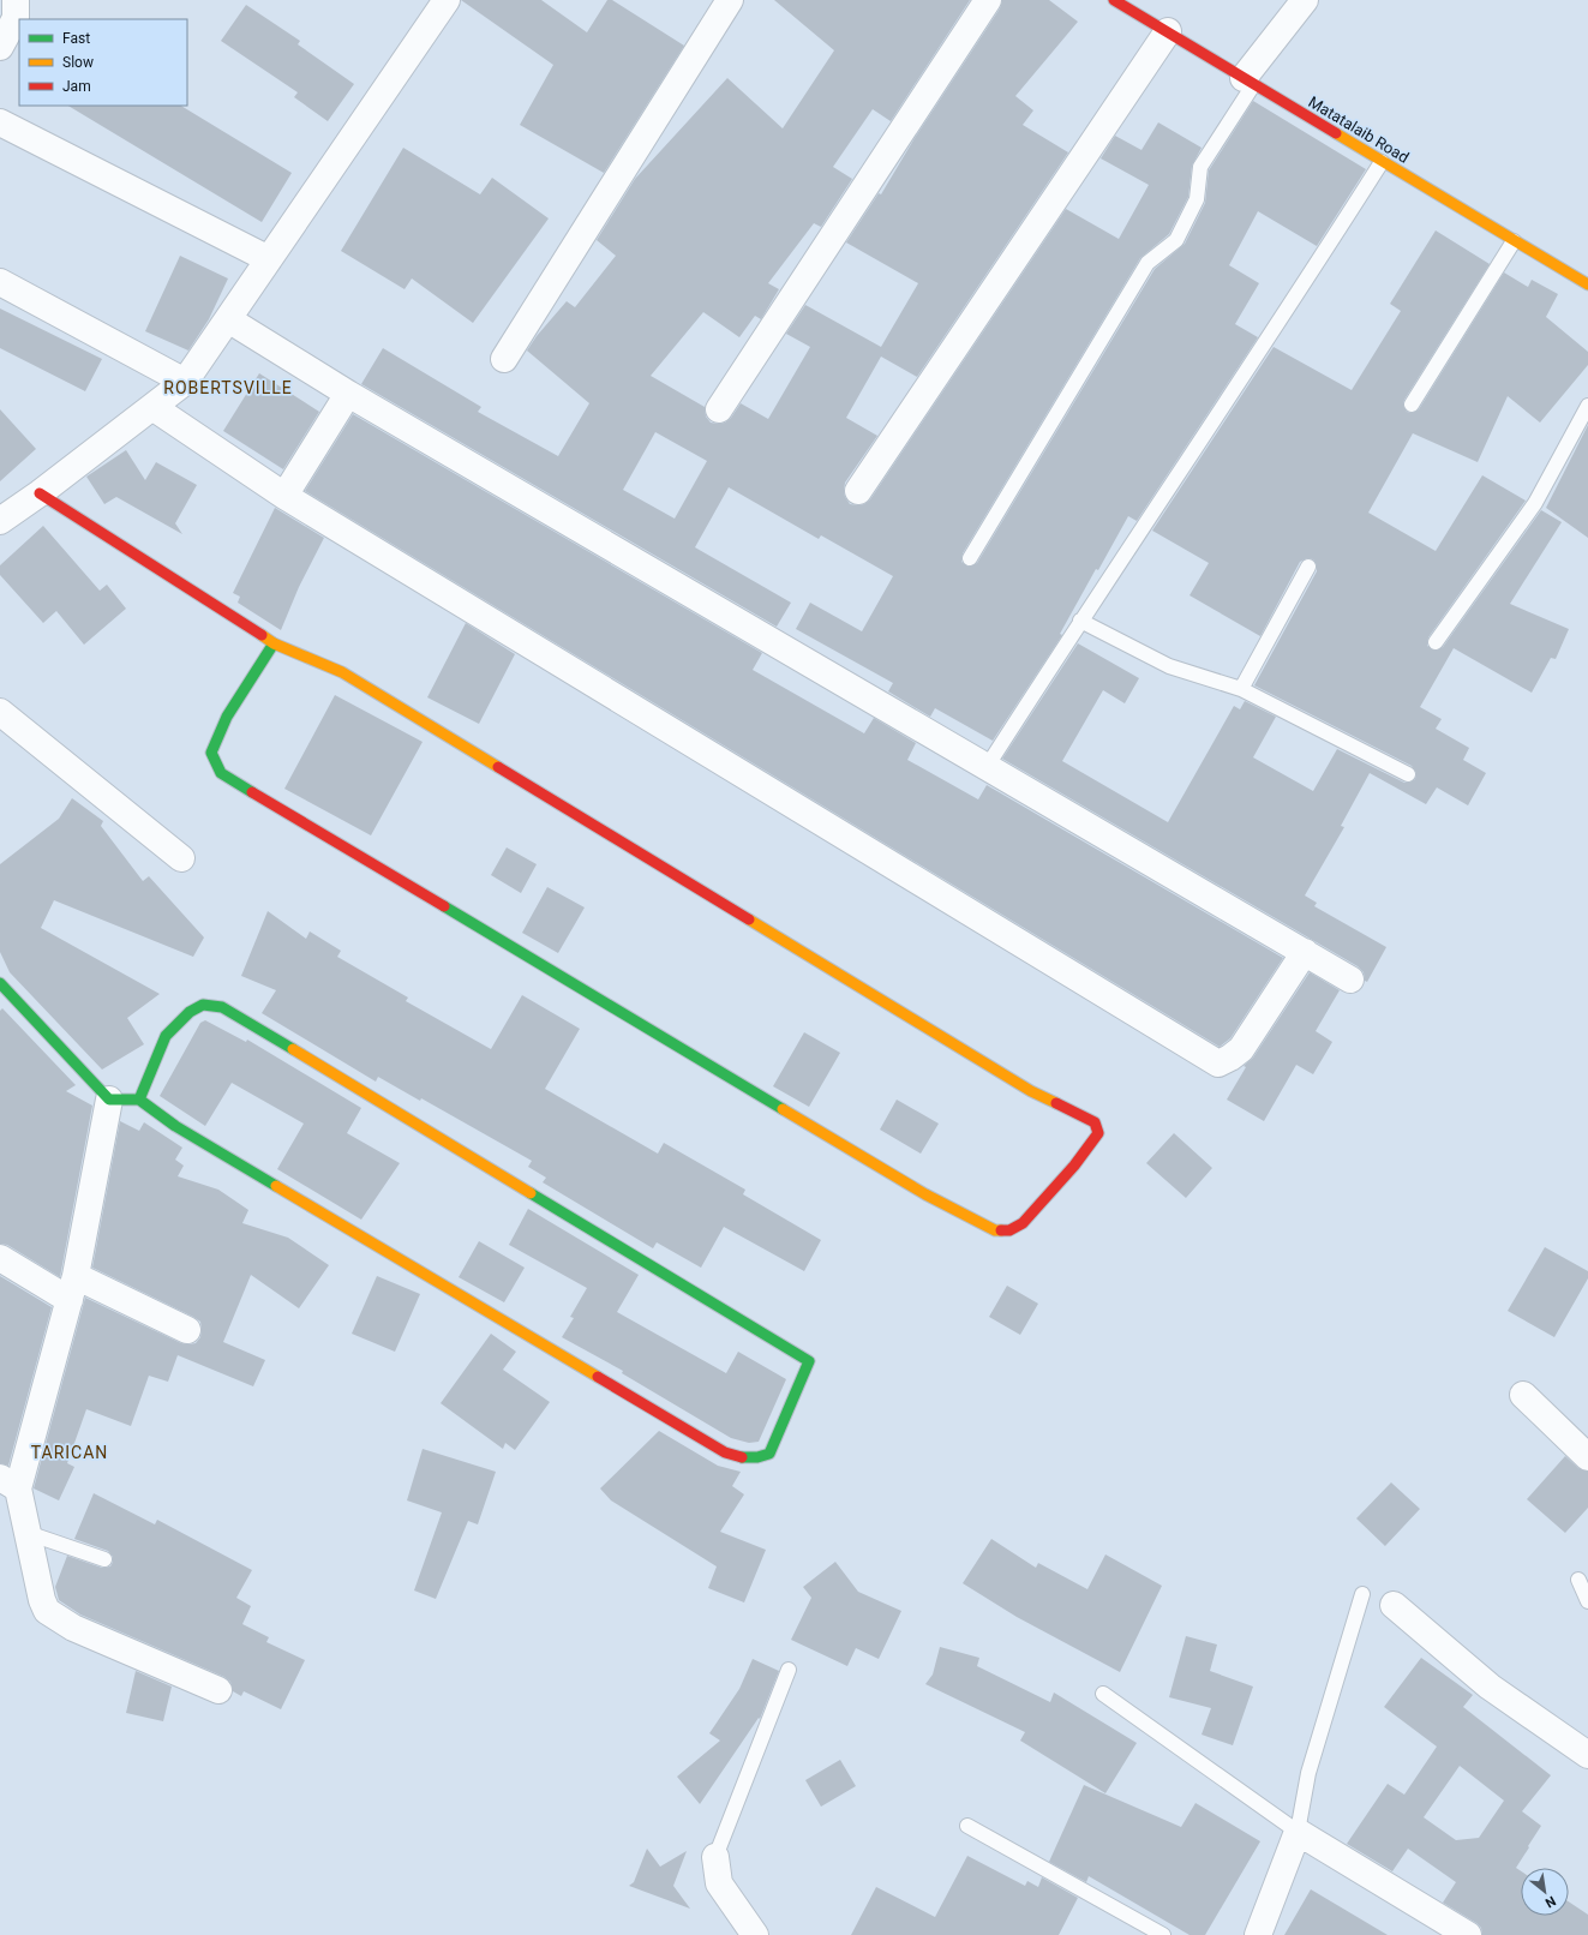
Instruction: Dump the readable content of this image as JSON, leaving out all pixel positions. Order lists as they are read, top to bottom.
{
  "streets": {
    "street": ["Matatalaib Road"]
  },
  "districts": ["ROBERTSVILLE", "TARICAN"],
  "legend": ["Fast", "Slow", "Jam"],
  "north": "bottom right"
}
